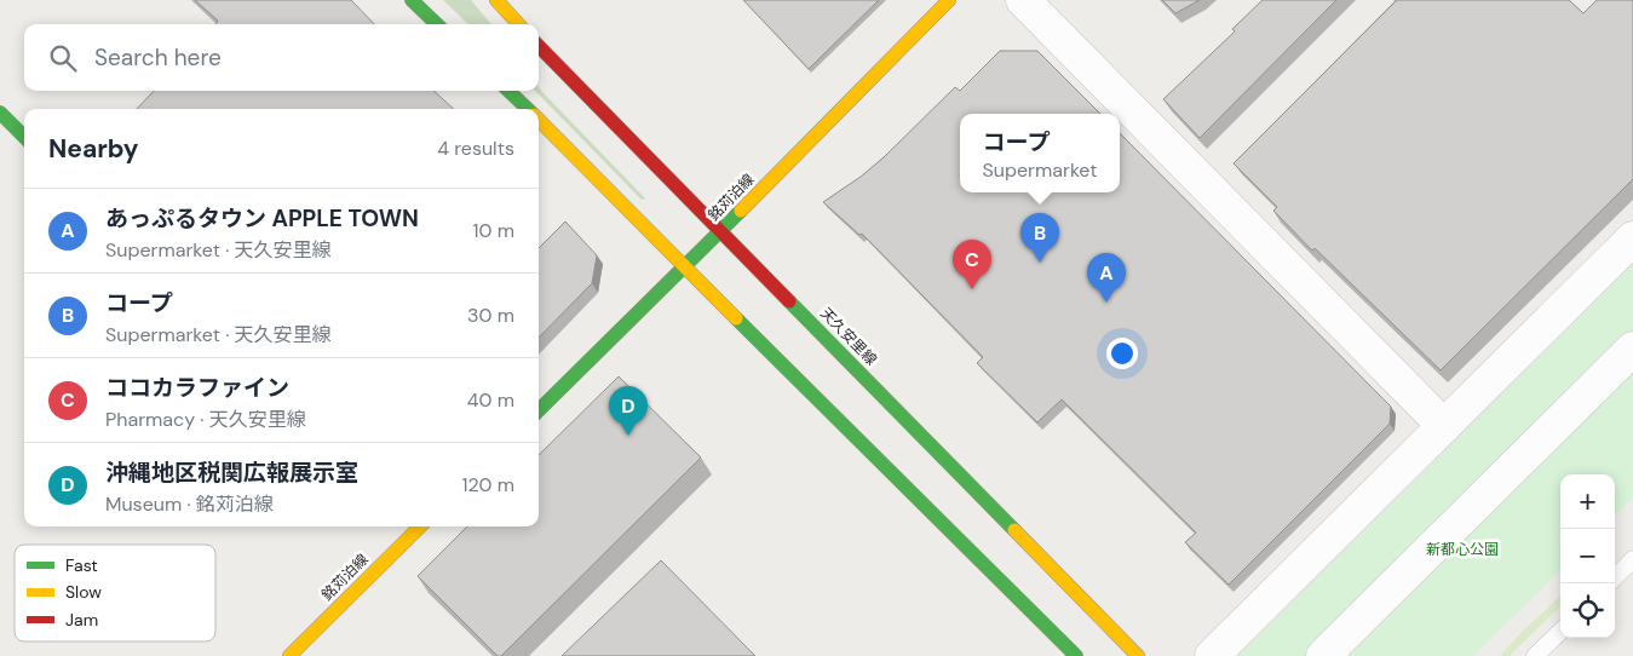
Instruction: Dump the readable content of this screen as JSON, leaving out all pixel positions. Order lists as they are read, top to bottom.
{
  "streets": {
    "street": ["銘苅泊線", "天久安里線"]
  },
  "crossings": [
    ["銘苅泊線", "天久安里線"]
  ],
  "parks": ["新都心公園"],
  "legend": ["Fast", "Slow", "Jam"],
  "page": {
    "search": "Search here",
    "heading": ["Nearby", "4 results"],
    "popup": ["コープ", "Supermarket"],
    "list": [
      {
        "mark": "A",
        "name": "あっぷるタウン APPLE TOWN",
        "note": "Supermarket · 天久安里線",
        "value": "10 m"
      },
      {
        "mark": "B",
        "name": "コープ",
        "note": "Supermarket · 天久安里線",
        "value": "30 m"
      },
      {
        "mark": "C",
        "name": "ココカラファイン",
        "note": "Pharmacy · 天久安里線",
        "value": "40 m"
      },
      {
        "mark": "D",
        "name": "沖縄地区税関広報展示室",
        "note": "Museum · 銘苅泊線",
        "value": "120 m"
      }
    ],
    "pins": [
      "B",
      "C",
      "A",
      "D"
    ],
    "map_buttons": ["+", "−"]
  }
}
